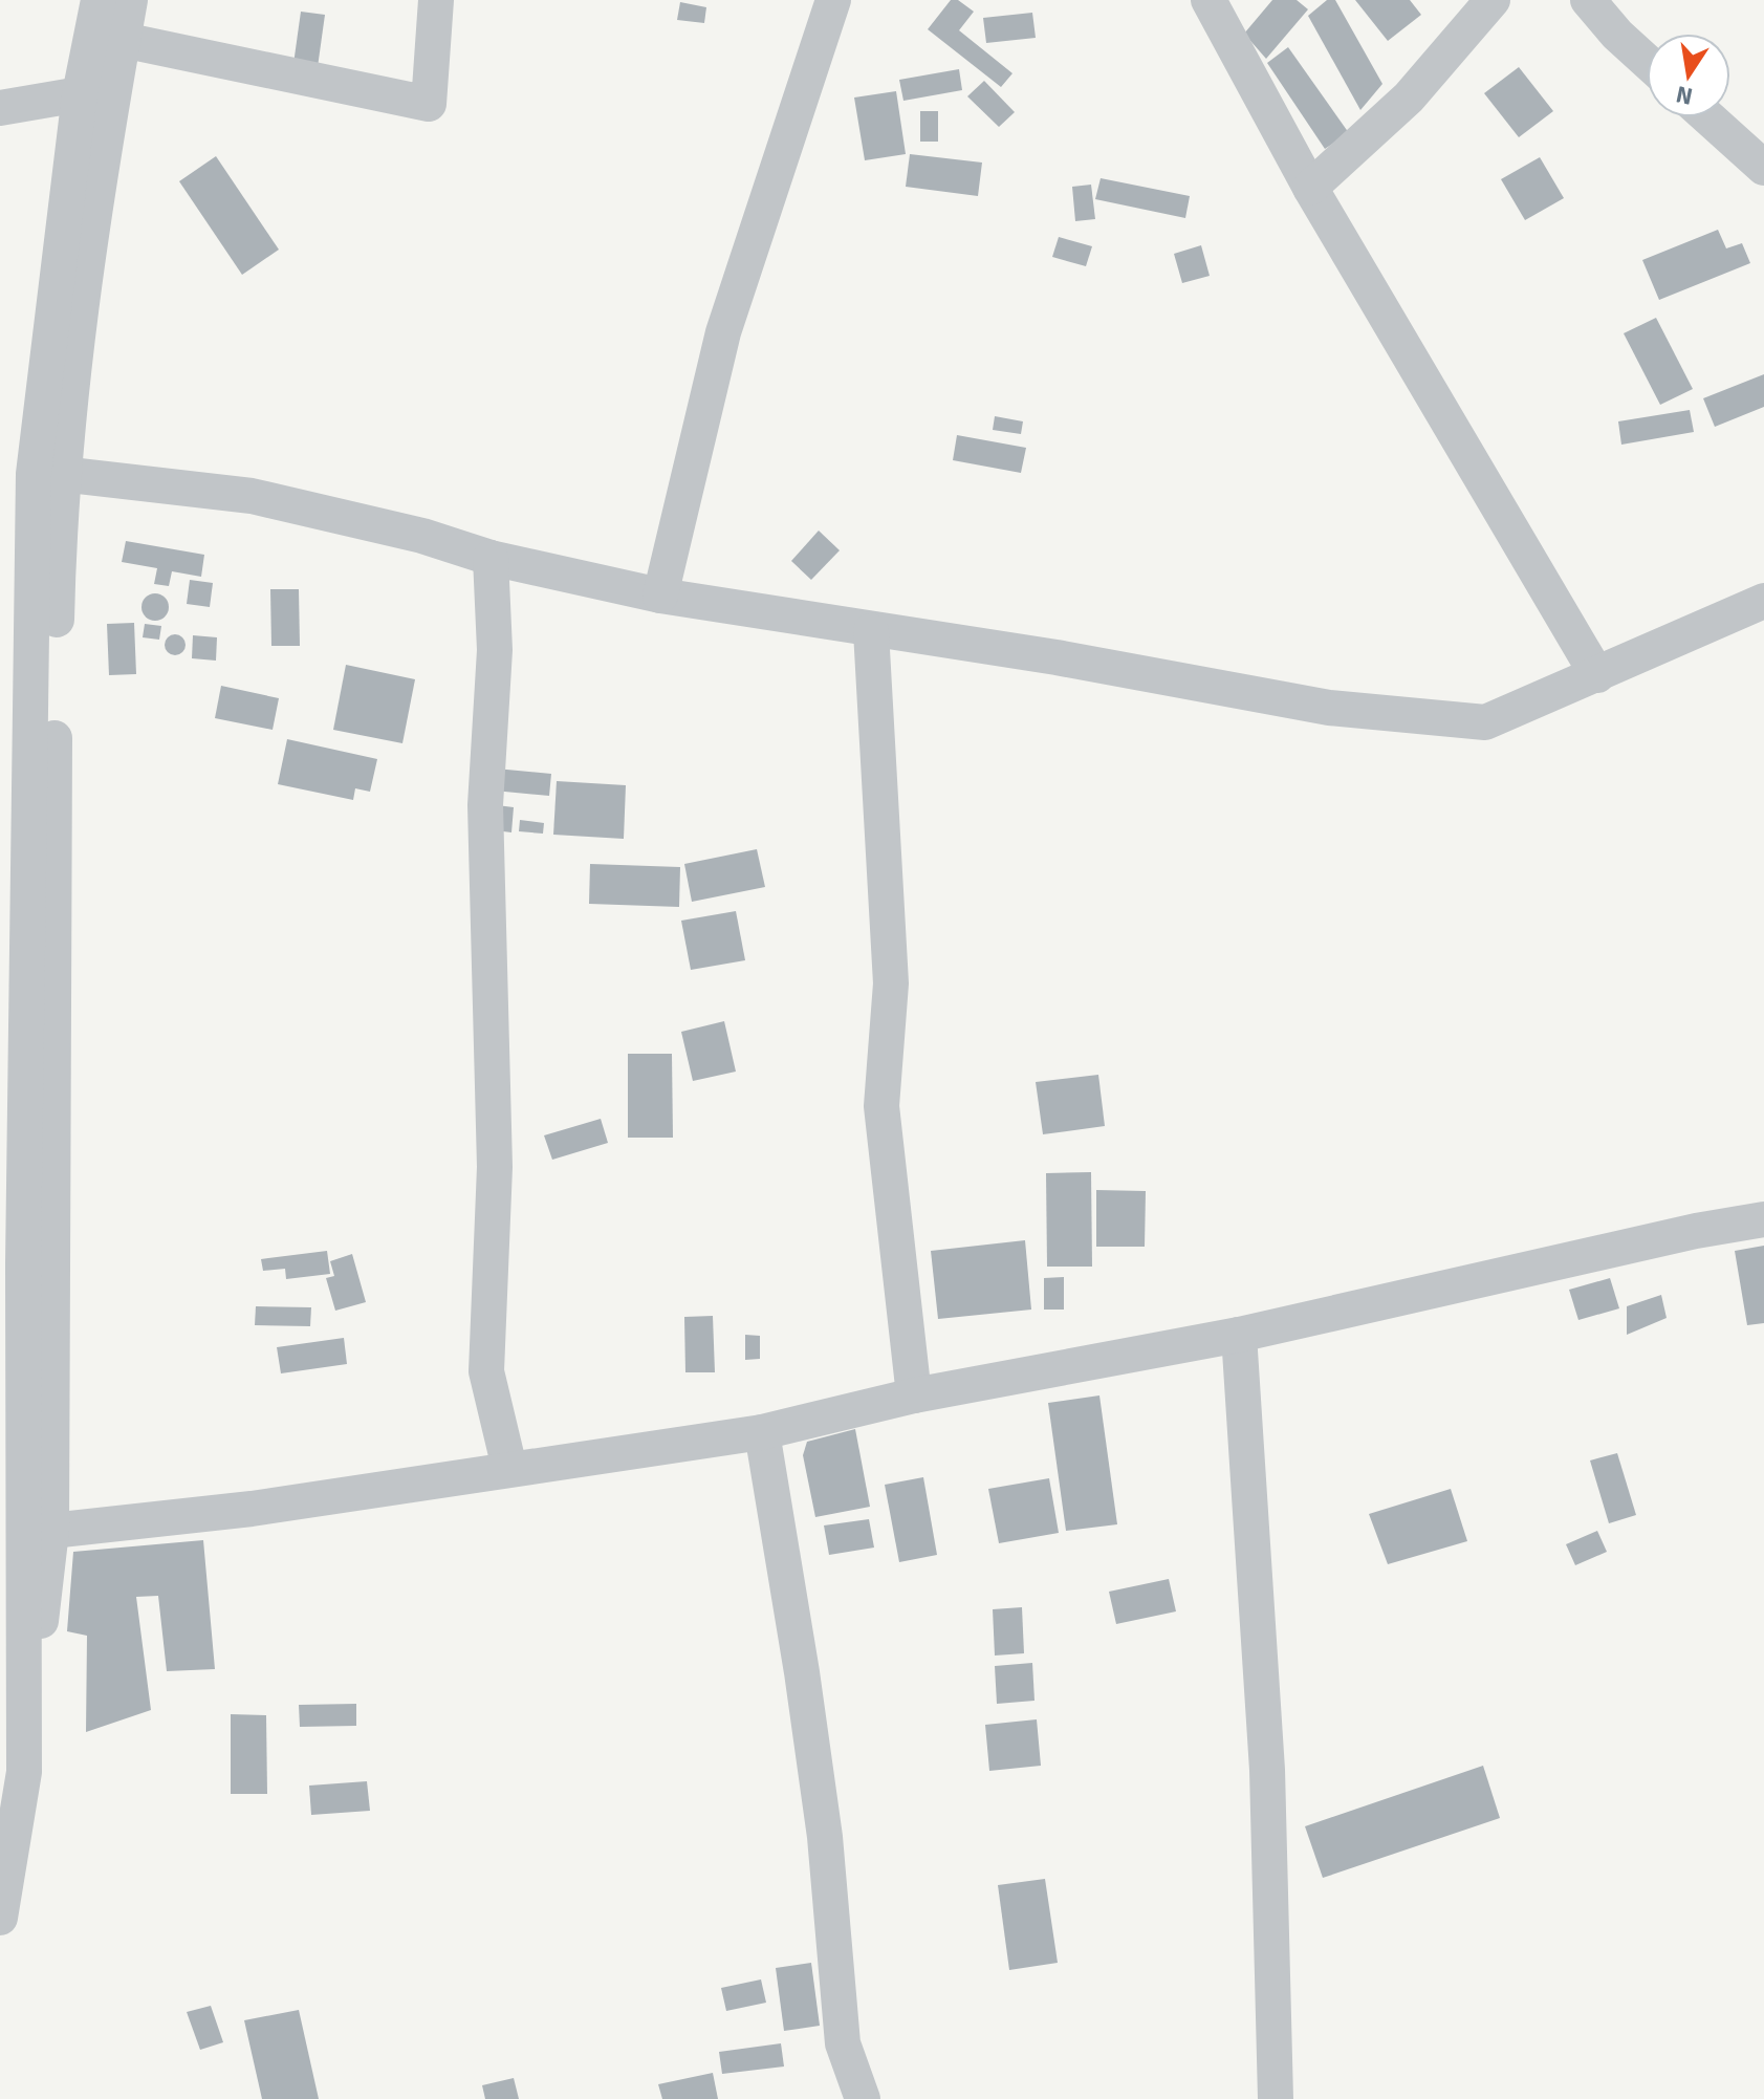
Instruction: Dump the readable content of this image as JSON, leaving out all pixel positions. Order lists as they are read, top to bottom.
{
  "north": "bottom"
}
